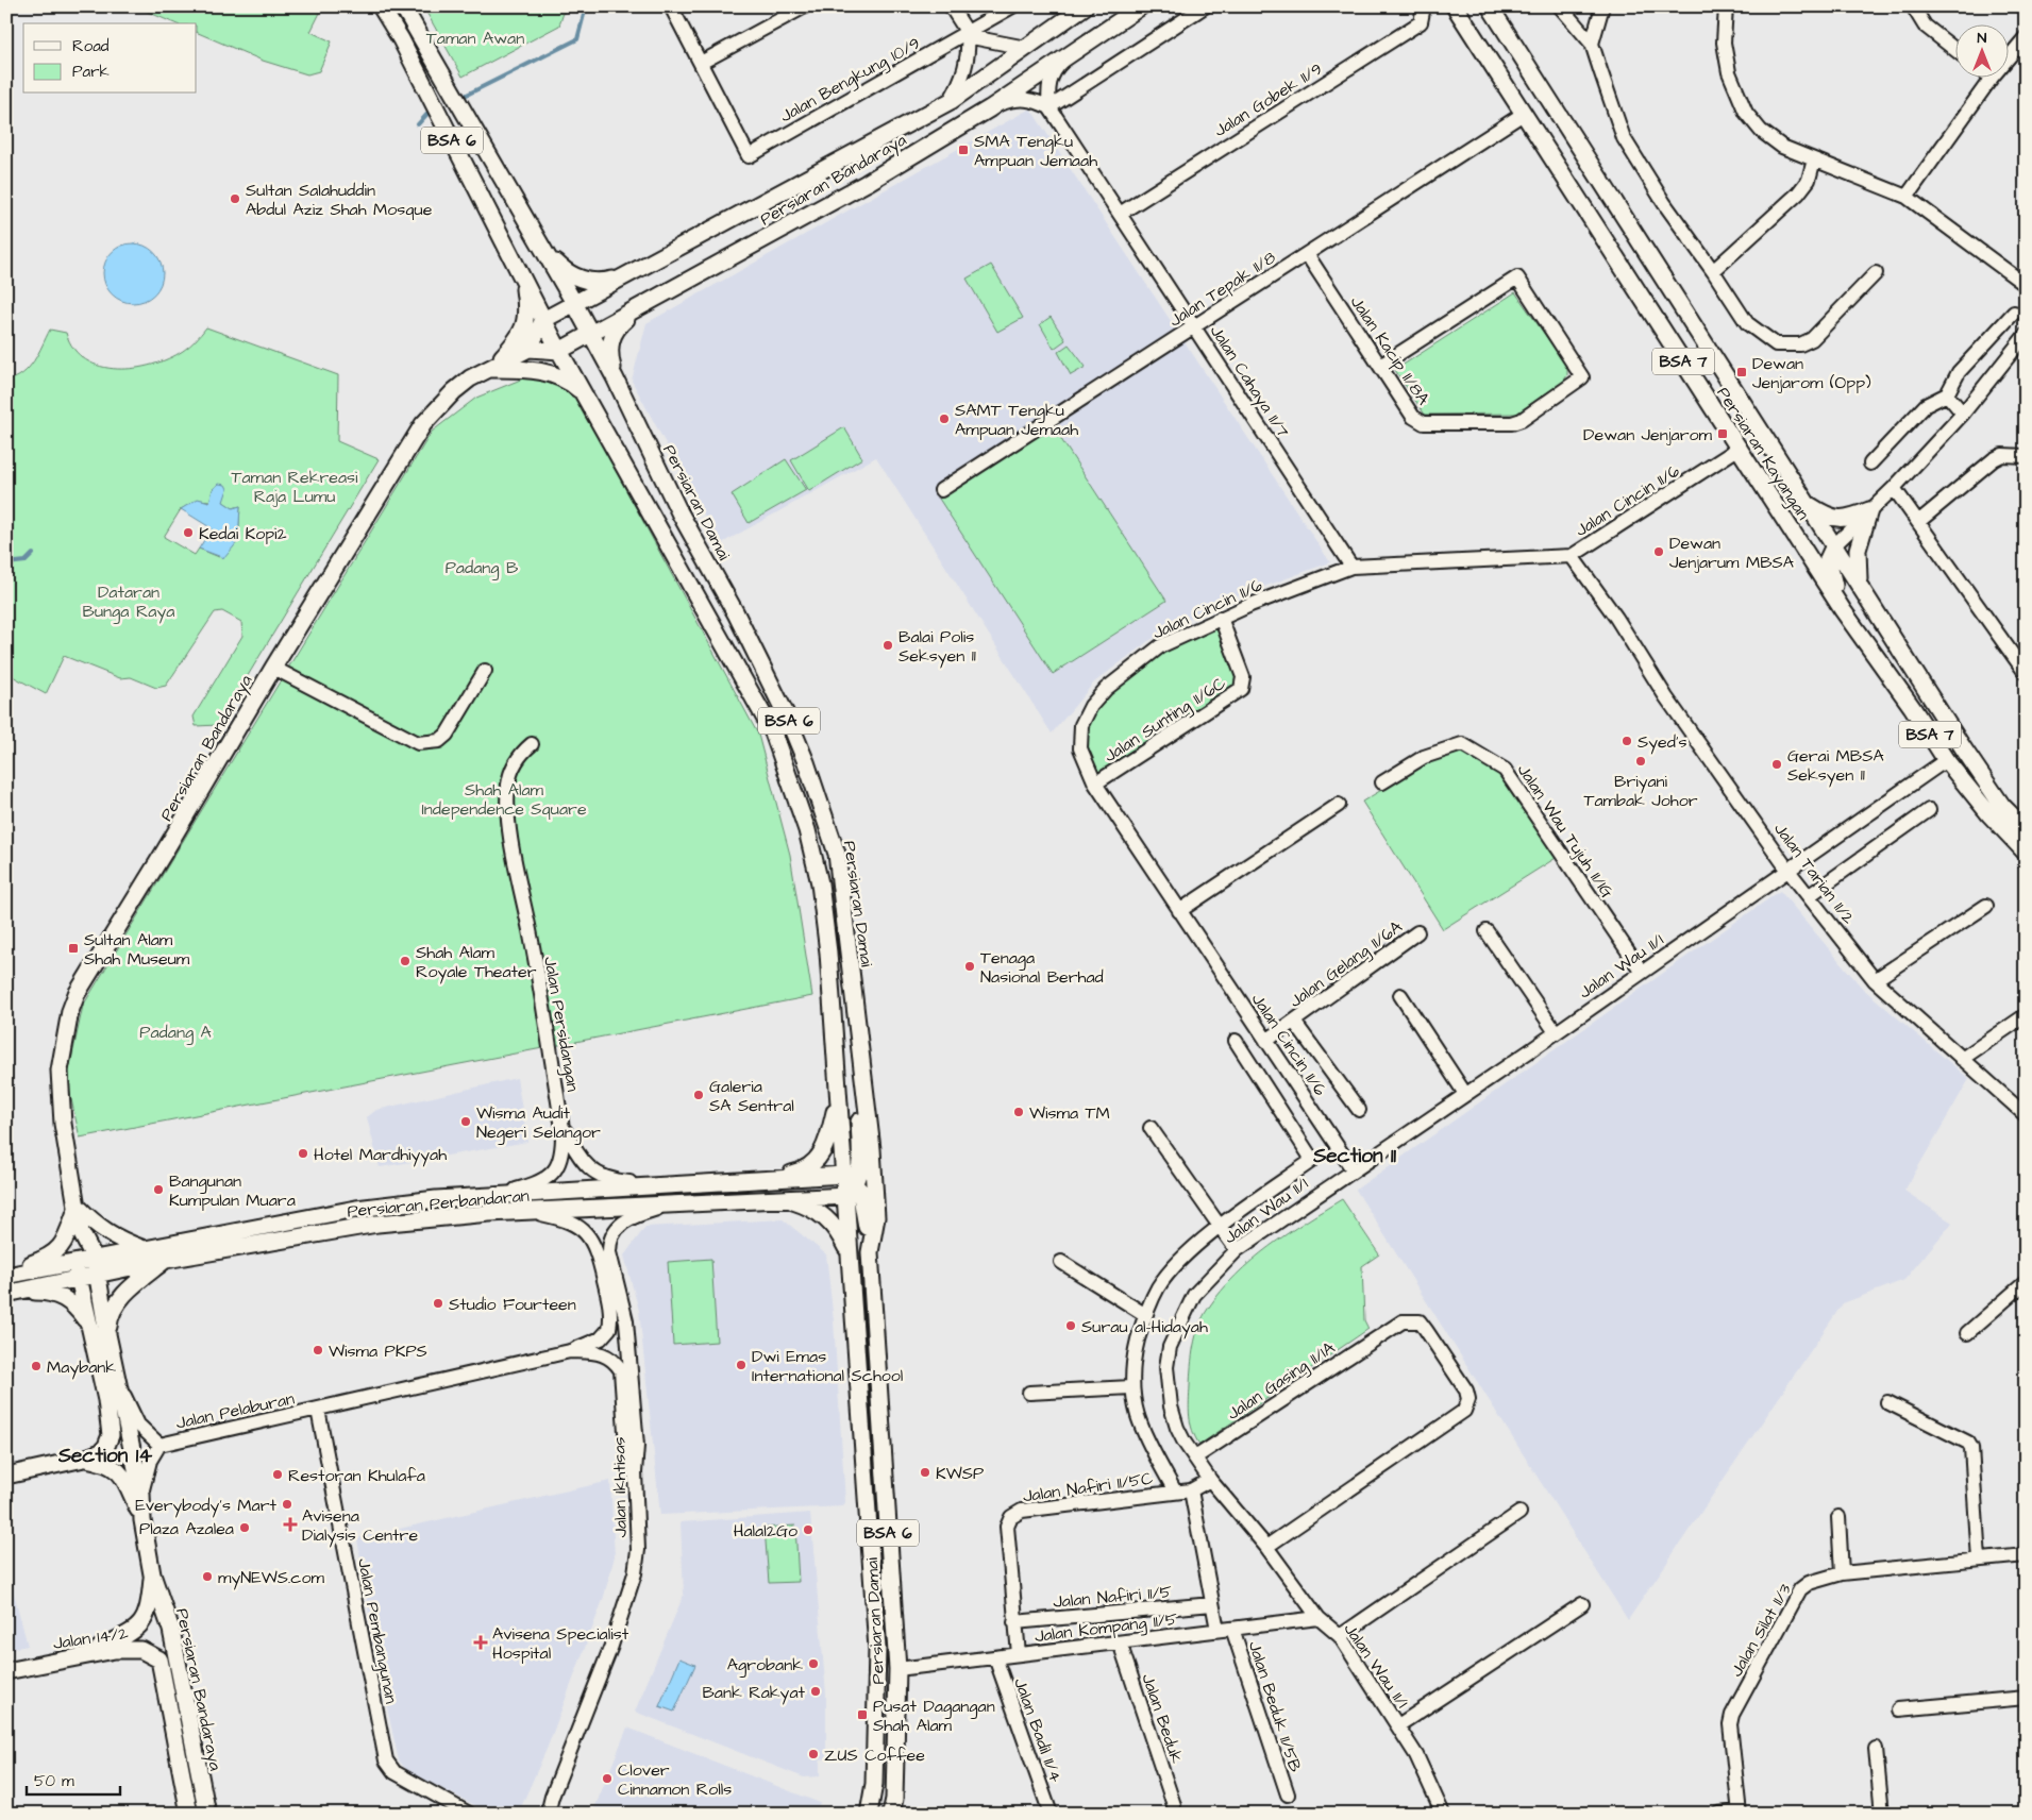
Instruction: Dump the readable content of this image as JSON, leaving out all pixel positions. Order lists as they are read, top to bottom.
{
  "streets": {
    "main road": [
      "BSA 6",
      "Persiaran Bandaraya",
      "BSA 7",
      "Persiaran Kayangan",
      "Persiaran Damai",
      "Persiaran Perbandaran",
      "Jalan 14/2"
    ],
    "street": [
      "Jalan Bengkung 10/9",
      "Jalan Gobek 11/9",
      "Jalan Tepak 11/8",
      "Jalan Kacip 11/8A",
      "Jalan Cahaya 11/7",
      "Jalan Cincin 11/6",
      "Jalan Sunting 11/6C",
      "Jalan Wau Tujuh 11/1G",
      "Jalan Tarian 11/2",
      "Jalan Gelang 11/6A",
      "Jalan Wau 11/1",
      "Jalan Persidangan",
      "Jalan Gasing 11/1A",
      "Jalan Pelaburan",
      "Jalan Nafiri 11/5C",
      "Jalan Ikhtisas",
      "Jalan Nafiri 11/5",
      "Jalan Kompang 11/5",
      "Jalan Silat 11/3",
      "Jalan Pembangunan",
      "Jalan Beduk 11/5B",
      "Jalan Beduk",
      "Jalan Badil 11/4"
    ]
  },
  "crossings": [
    ["Jalan Gobek 11/9", "Jalan Cahaya 11/7"],
    ["Persiaran Bandaraya", "Persiaran Damai"],
    ["Persiaran Bandaraya", "Persiaran Perbandaran"],
    ["Persiaran Bandaraya", "Jalan Pelaburan"],
    ["Persiaran Bandaraya", "Jalan 14/2"],
    ["Jalan Tepak 11/8", "Jalan Kacip 11/8A"],
    ["Jalan Tepak 11/8", "Jalan Cahaya 11/7"],
    ["Jalan Tepak 11/8", "Persiaran Kayangan"],
    ["Jalan Cahaya 11/7", "Jalan Cincin 11/6"],
    ["Persiaran Kayangan", "Jalan Cincin 11/6"],
    ["Persiaran Kayangan", "Jalan Wau 11/1"],
    ["Jalan Cincin 11/6", "Jalan Sunting 11/6C"],
    ["Jalan Cincin 11/6", "Jalan Tarian 11/2"],
    ["Jalan Cincin 11/6", "Jalan Gelang 11/6A"],
    ["Jalan Cincin 11/6", "Jalan Wau 11/1"],
    ["Persiaran Damai", "Persiaran Perbandaran"],
    ["Persiaran Damai", "Jalan Kompang 11/5"],
    ["Jalan Wau Tujuh 11/1G", "Jalan Wau 11/1"],
    ["Jalan Tarian 11/2", "Jalan Wau 11/1"],
    ["Jalan Wau 11/1", "Jalan Gasing 11/1A"],
    ["Jalan Wau 11/1", "Jalan Nafiri 11/5C"],
    ["Jalan Wau 11/1", "Jalan Kompang 11/5"],
    ["Jalan Persidangan", "Persiaran Perbandaran"],
    ["Persiaran Perbandaran", "Jalan Ikhtisas"],
    ["Jalan Pelaburan", "Jalan Pembangunan"],
    ["Jalan Nafiri 11/5C", "Jalan Nafiri 11/5"],
    ["Jalan Nafiri 11/5C", "Jalan Kompang 11/5"],
    ["Jalan Kompang 11/5", "Jalan Beduk 11/5B"],
    ["Jalan Kompang 11/5", "Jalan Beduk"],
    ["Jalan Kompang 11/5", "Jalan Badil 11/4"]
  ],
  "districts": ["Section 11", "Section 14"],
  "parks": [
    "Taman Awan",
    "Taman Rekreasi Raja Lumu",
    "Padang B",
    "Dataran Bunga Raya",
    "Shah Alam Independence Square",
    "Padang A"
  ],
  "places": {
    "transit": [
      "SMA Tengku Ampuan Jemaah",
      "Dewan Jenjarom (Opp)",
      "Dewan Jenjarom",
      "Sultan Alam Shah Museum",
      "Pusat Dagangan Shah Alam"
    ],
    "other": [
      "Sultan Salahuddin Abdul Aziz Shah Mosque",
      "SAMT Tengku Ampuan Jemaah",
      "Kedai Kopi2",
      "Dewan Jenjarum MBSA",
      "Balai Polis Seksyen 11",
      "Syed's",
      "Briyani Tambak Johor",
      "Gerai MBSA Seksyen 11",
      "Shah Alam Royale Theater",
      "Tenaga Nasional Berhad",
      "Galeria SA Sentral",
      "Wisma TM",
      "Wisma Audit Negeri Selangor",
      "Hotel Mardhiyyah",
      "Bangunan Kumpulan Muara",
      "Studio Fourteen",
      "Surau al-Hidayah",
      "Wisma PKPS",
      "Dwi Emas International School",
      "Maybank",
      "KWSP",
      "Restoran Khulafa",
      "Everybody’s Mart",
      "Plaza Azalea",
      "Halal2Go",
      "myNEWS.com",
      "Agrobank",
      "Bank Rakyat",
      "ZUS Coffee",
      "Clover Cinnamon Rolls"
    ],
    "health": ["Avisena Dialysis Centre", "Avisena Specialist Hospital"]
  },
  "legend": ["Road", "Park"],
  "scale_bar": "50 m",
  "north": "top"
}
